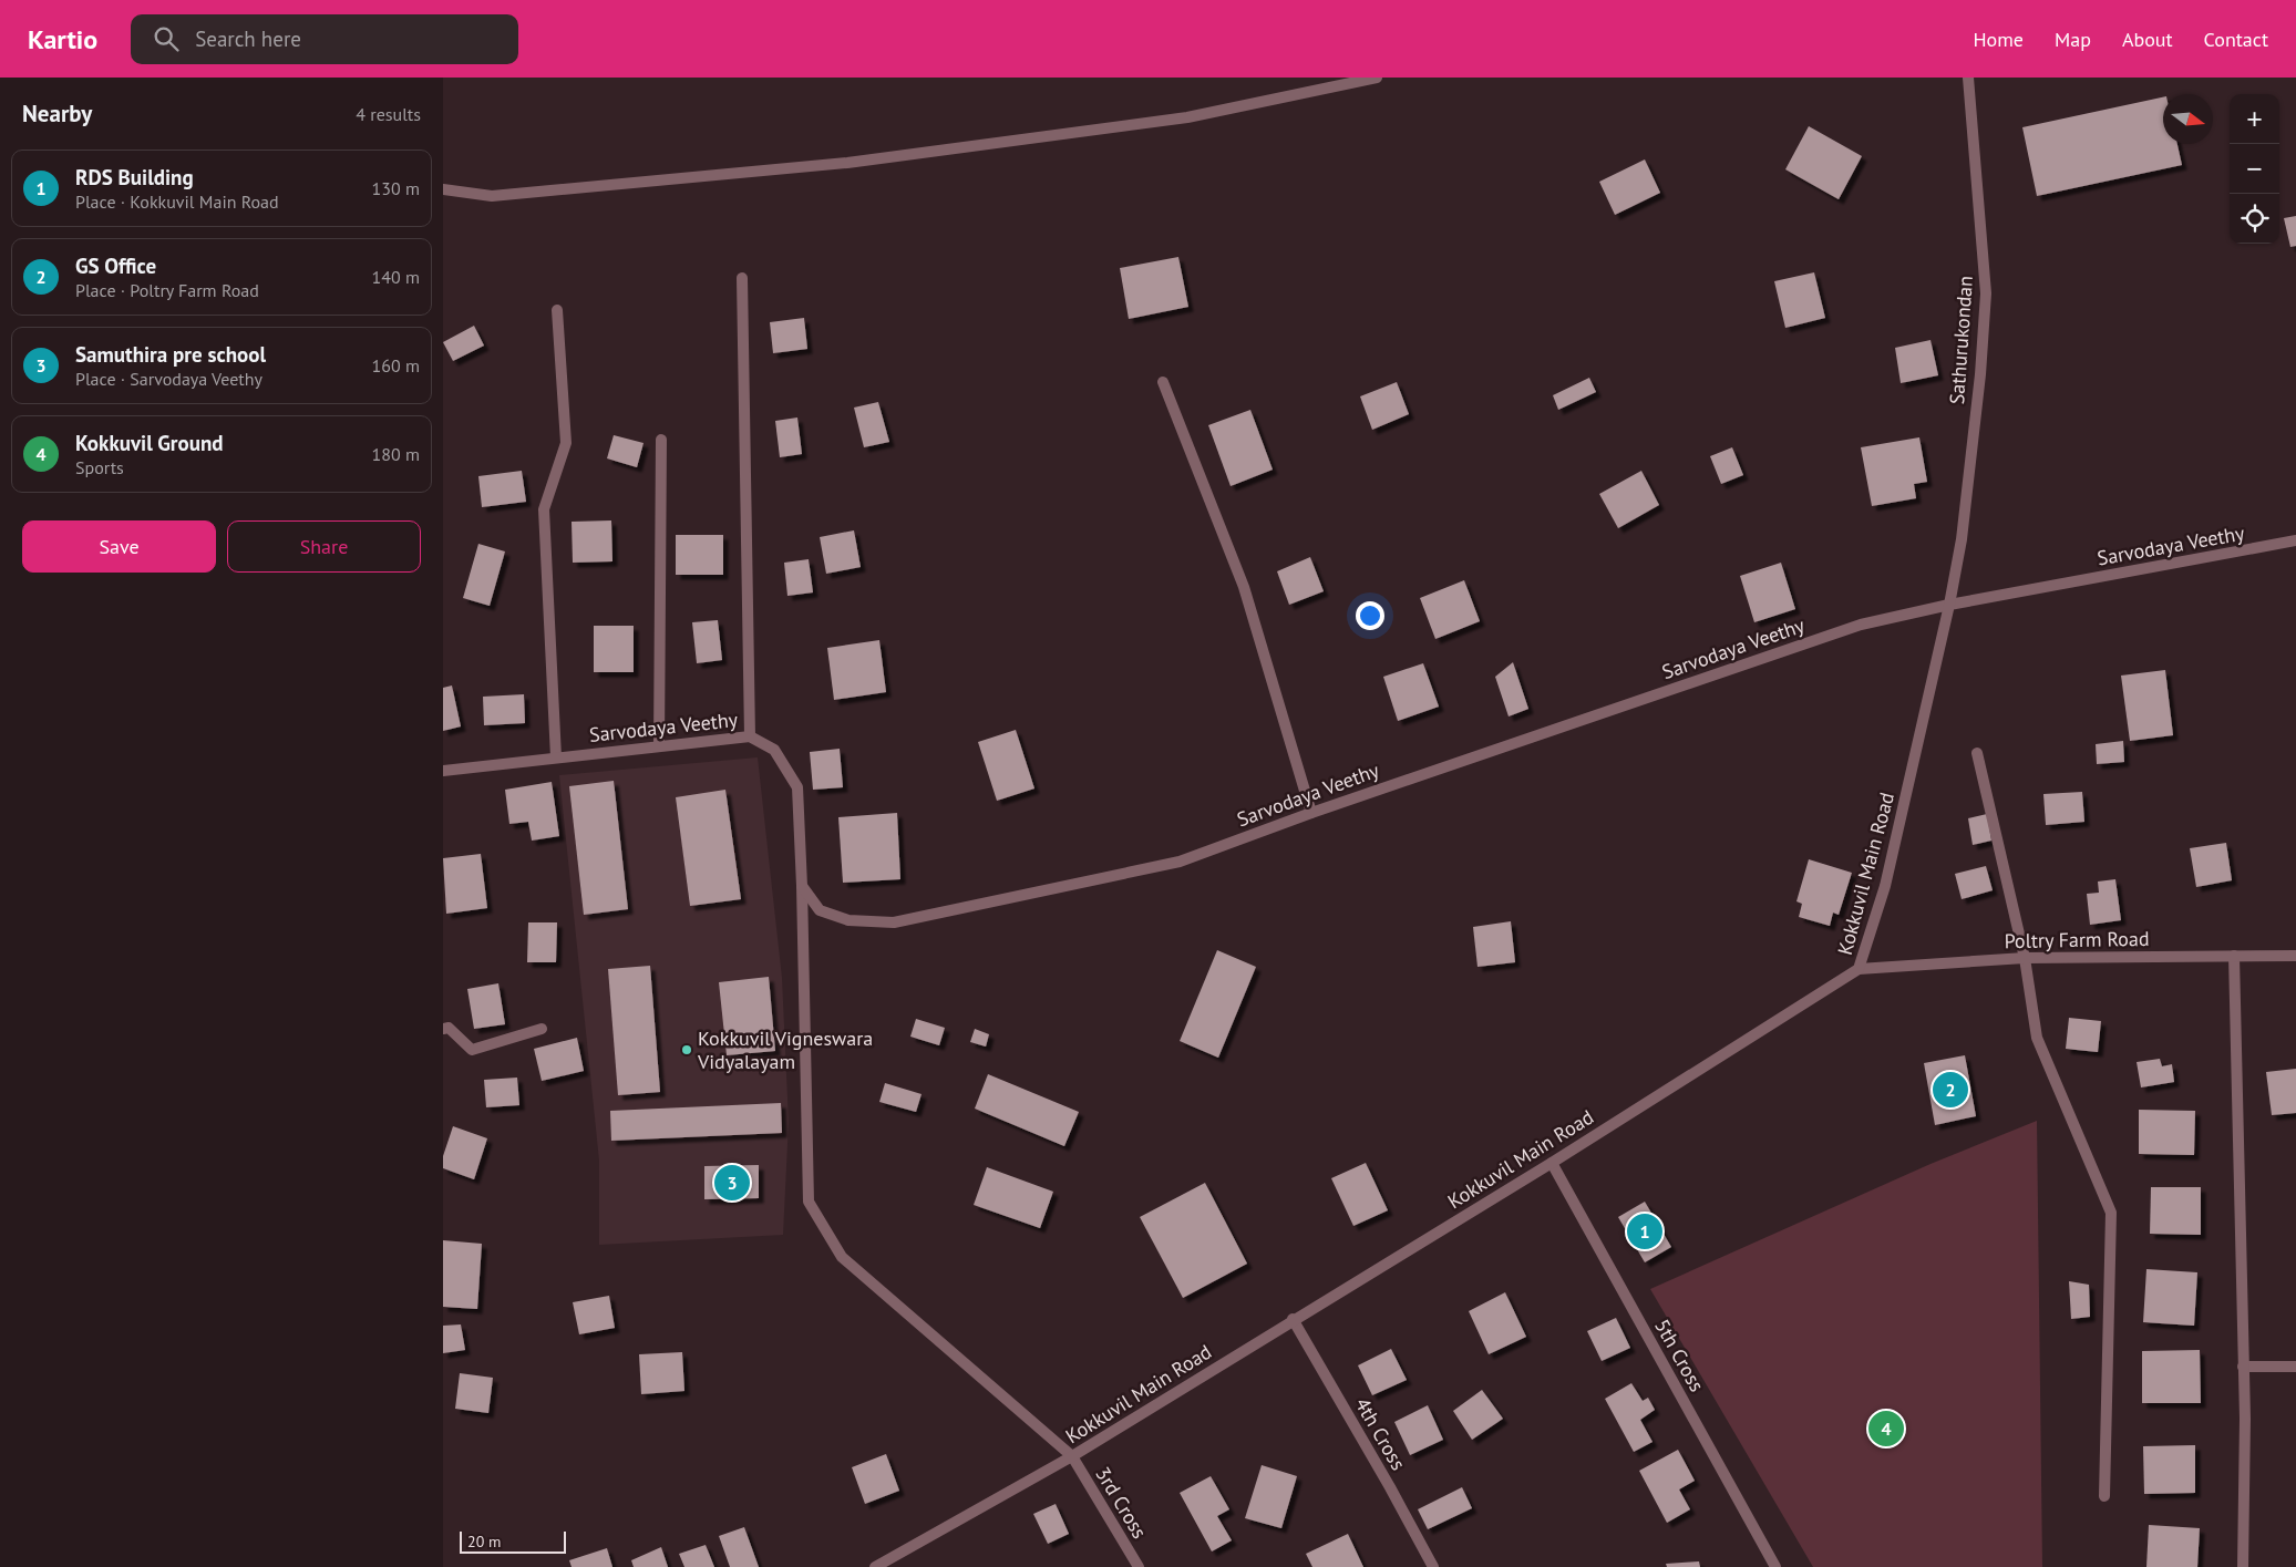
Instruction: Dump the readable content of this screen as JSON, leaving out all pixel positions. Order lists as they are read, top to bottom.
{
  "streets": {
    "street": [
      "Sathurukondan",
      "Sarvodaya Veethy",
      "Kokkuvil Main Road",
      "Poltry Farm Road",
      "5th Cross",
      "4th Cross",
      "3rd Cross"
    ]
  },
  "crossings": [
    ["Sathurukondan", "Sarvodaya Veethy"],
    ["Sathurukondan", "Kokkuvil Main Road"],
    ["Sarvodaya Veethy", "Kokkuvil Main Road"],
    ["Sarvodaya Veethy", "3rd Cross"],
    ["Kokkuvil Main Road", "Poltry Farm Road"],
    ["Kokkuvil Main Road", "5th Cross"],
    ["Kokkuvil Main Road", "4th Cross"],
    ["Kokkuvil Main Road", "3rd Cross"]
  ],
  "places": ["Kokkuvil Vigneswara Vidyalayam"],
  "scale_bar": "20 m",
  "north": "right",
  "page": {
    "header": "Kartio",
    "search": "Search here",
    "nav": [
      "Home",
      "Map",
      "About",
      "Contact"
    ],
    "heading": ["Nearby", "4 results"],
    "map_buttons": ["+", "−"],
    "list": [
      {
        "mark": "1",
        "name": "RDS Building",
        "note": "Place · Kokkuvil Main Road",
        "value": "130 m"
      },
      {
        "mark": "2",
        "name": "GS Office",
        "note": "Place · Poltry Farm Road",
        "value": "140 m"
      },
      {
        "mark": "3",
        "name": "Samuthira pre school",
        "note": "Place · Sarvodaya Veethy",
        "value": "160 m"
      },
      {
        "mark": "4",
        "name": "Kokkuvil Ground",
        "note": "Sports",
        "value": "180 m"
      }
    ],
    "buttons": ["Save", "Share"],
    "pins": [
      "2",
      "3",
      "1",
      "4"
    ],
    "scale": "20 m"
  }
}
